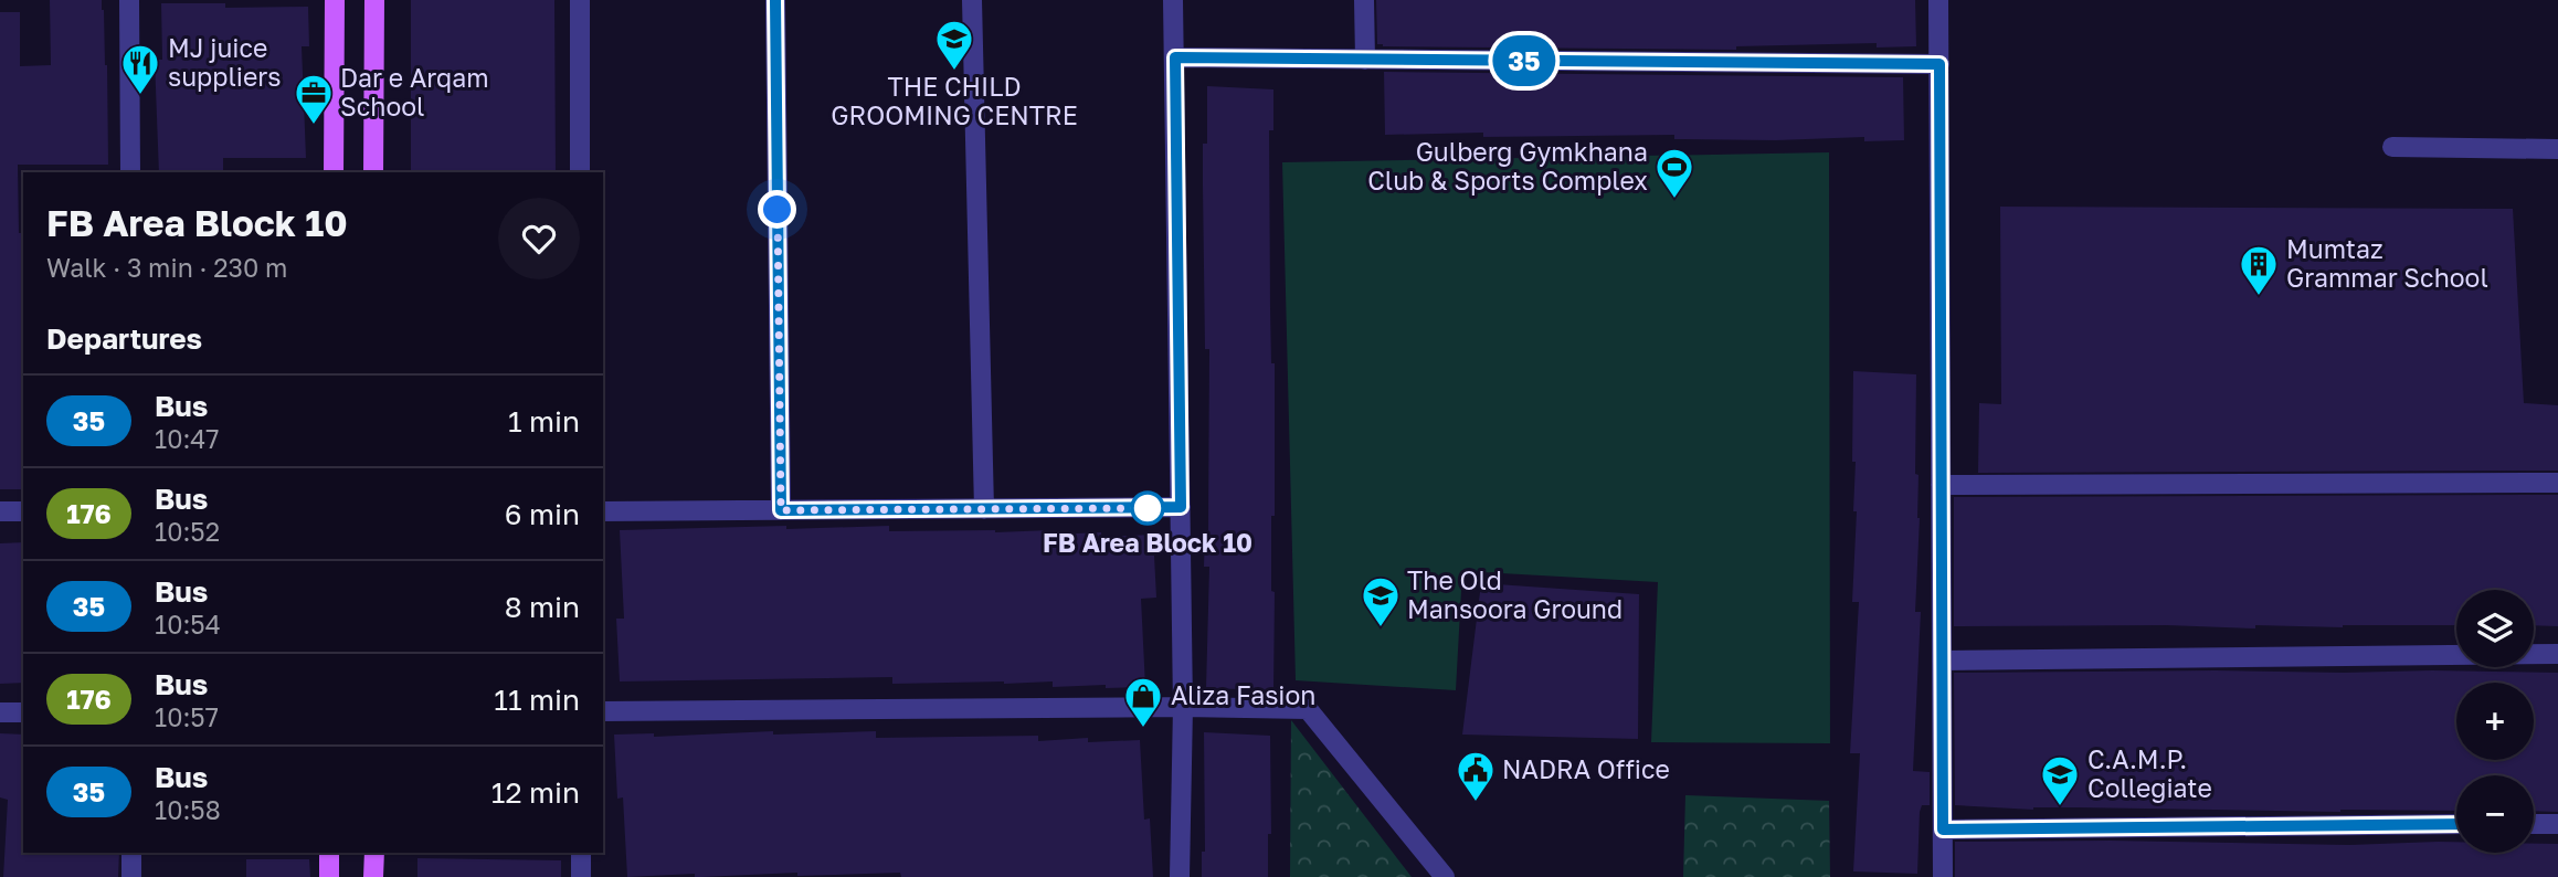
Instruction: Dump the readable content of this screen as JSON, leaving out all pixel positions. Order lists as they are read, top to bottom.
{
  "places": {
    "school or university": ["THE CHILD GROOMING CENTRE", "The Old Mansoora Ground", "C.A.M.P. Collegiate"],
    "restaurant": ["MJ juice suppliers"],
    "office": ["Dar e Arqam School"],
    "sports": ["Gulberg Gymkhana Club & Sports Complex"],
    "building": ["Mumtaz Grammar School"],
    "other": ["FB Area Block 10"],
    "shop": ["Aliza Fasion"],
    "public building": ["NADRA Office"]
  },
  "lines": ["bus line 35"],
  "page": {
    "on_map": "35",
    "heading": [
      ["FB Area Block 10", "Walk · 3 min · 230 m"],
      "Departures"
    ],
    "list": [
      {
        "mark": "35",
        "name": "Bus",
        "note": "10:47",
        "value": "1 min"
      },
      {
        "mark": "176",
        "name": "Bus",
        "note": "10:52",
        "value": "6 min"
      },
      {
        "mark": "35",
        "name": "Bus",
        "note": "10:54",
        "value": "8 min"
      },
      {
        "mark": "176",
        "name": "Bus",
        "note": "10:57",
        "value": "11 min"
      },
      {
        "mark": "35",
        "name": "Bus",
        "note": "10:58",
        "value": "12 min"
      }
    ],
    "map_buttons": ["+", "−"]
  }
}
